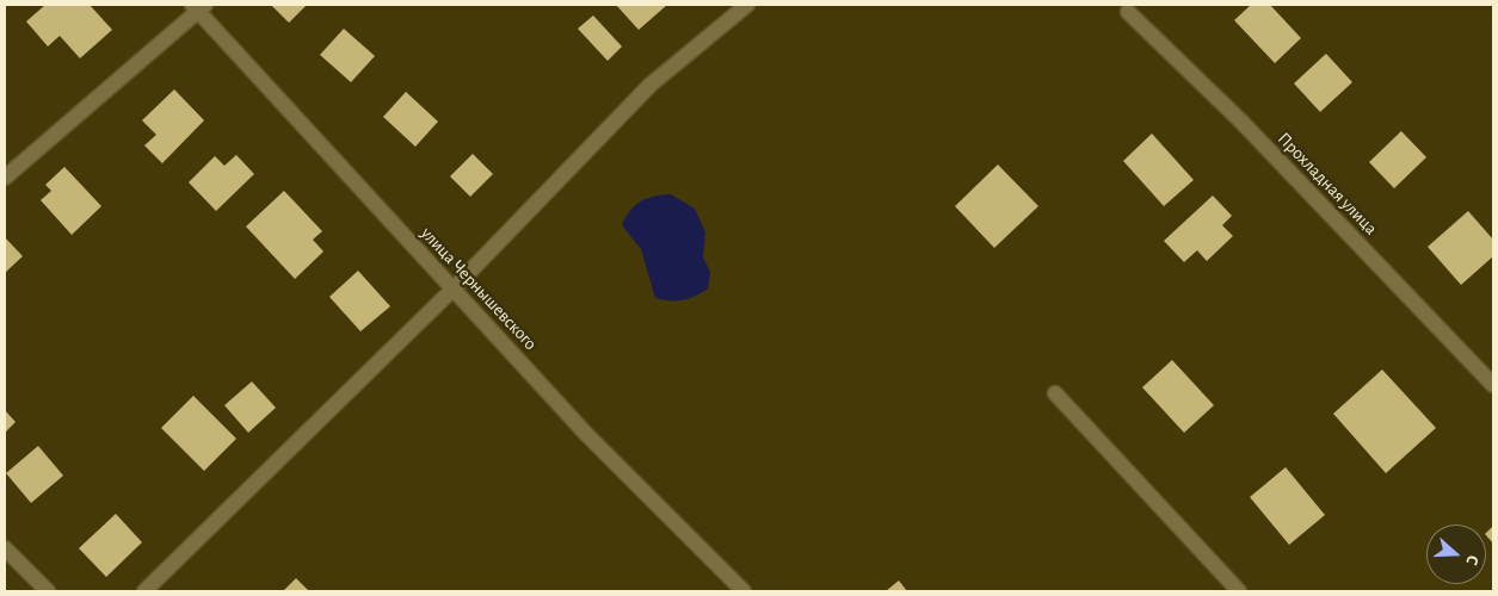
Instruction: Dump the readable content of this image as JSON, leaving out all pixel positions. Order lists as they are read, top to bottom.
{
  "streets": {
    "street": ["Прохладная улица", "улица Чернышевского"]
  },
  "north": "right"
}
